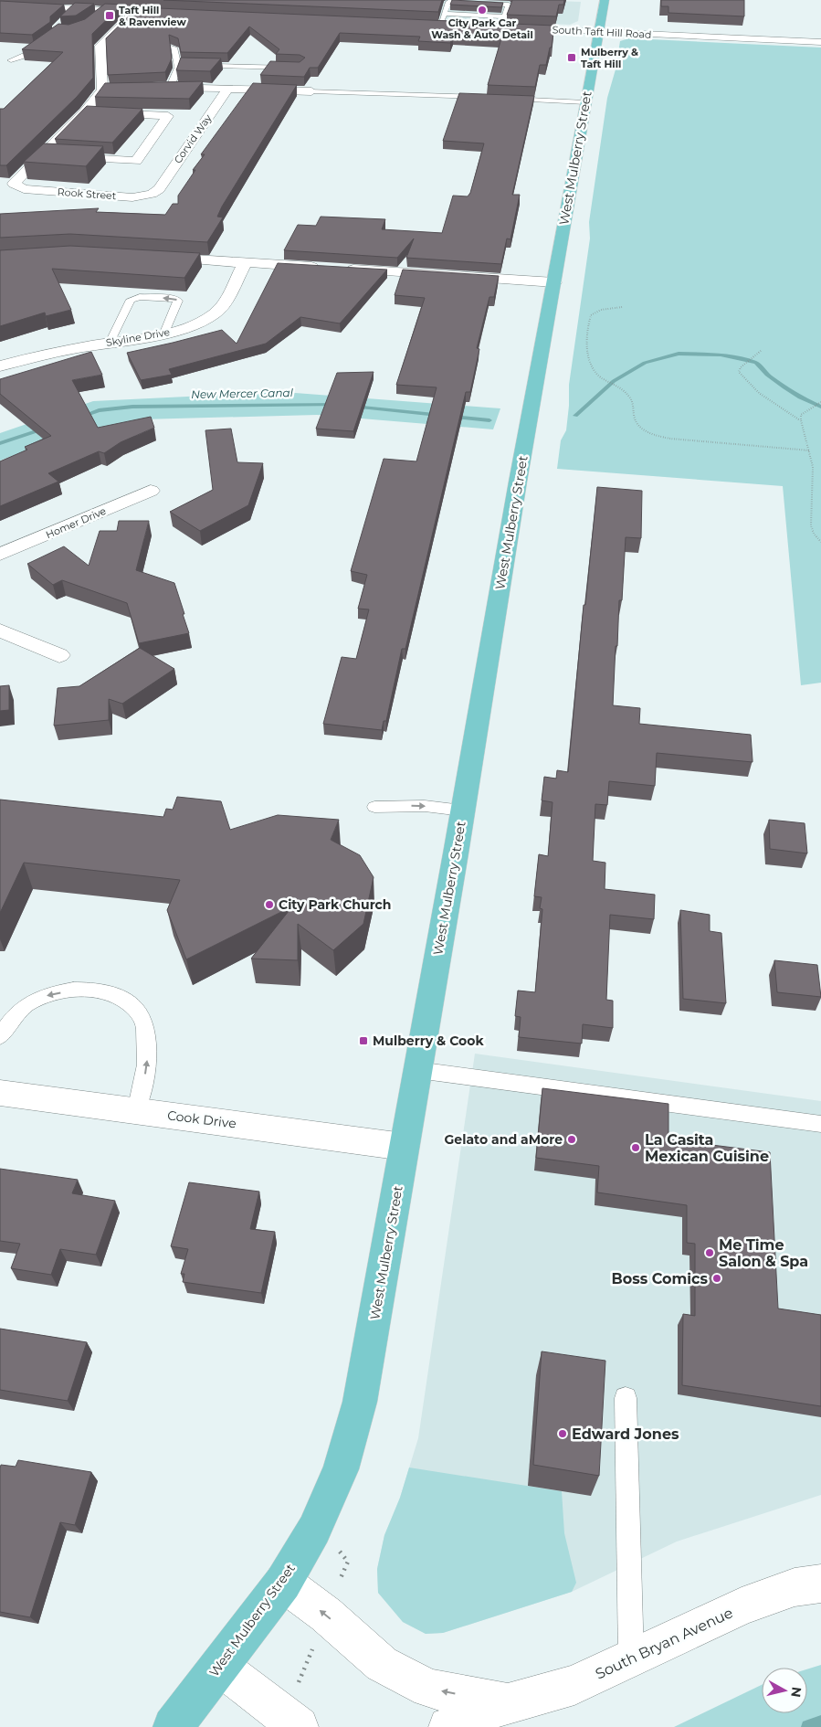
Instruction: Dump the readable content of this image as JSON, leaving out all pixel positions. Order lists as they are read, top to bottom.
{
  "streets": {
    "main road": ["West Mulberry Street"],
    "street": [
      "South Taft Hill Road",
      "Corvid Way",
      "Rook Street",
      "Skyline Drive",
      "Homer Drive",
      "Cook Drive",
      "South Bryan Avenue"
    ]
  },
  "crossings": [
    ["South Taft Hill Road", "West Mulberry Street"],
    ["Corvid Way", "Rook Street"],
    ["West Mulberry Street", "Cook Drive"],
    ["West Mulberry Street", "South Bryan Avenue"]
  ],
  "water": ["New Mercer Canal"],
  "places": {
    "other": [
      "City Park Car Wash & Auto Detail",
      "City Park Church",
      "Gelato and aMore",
      "La Casita Mexican Cuisine",
      "Me Time Salon & Spa",
      "Boss Comics",
      "Edward Jones"
    ],
    "transit": ["Taft Hill & Ravenview", "Mulberry & Taft Hill", "Mulberry & Cook"]
  },
  "north": "right"
}
